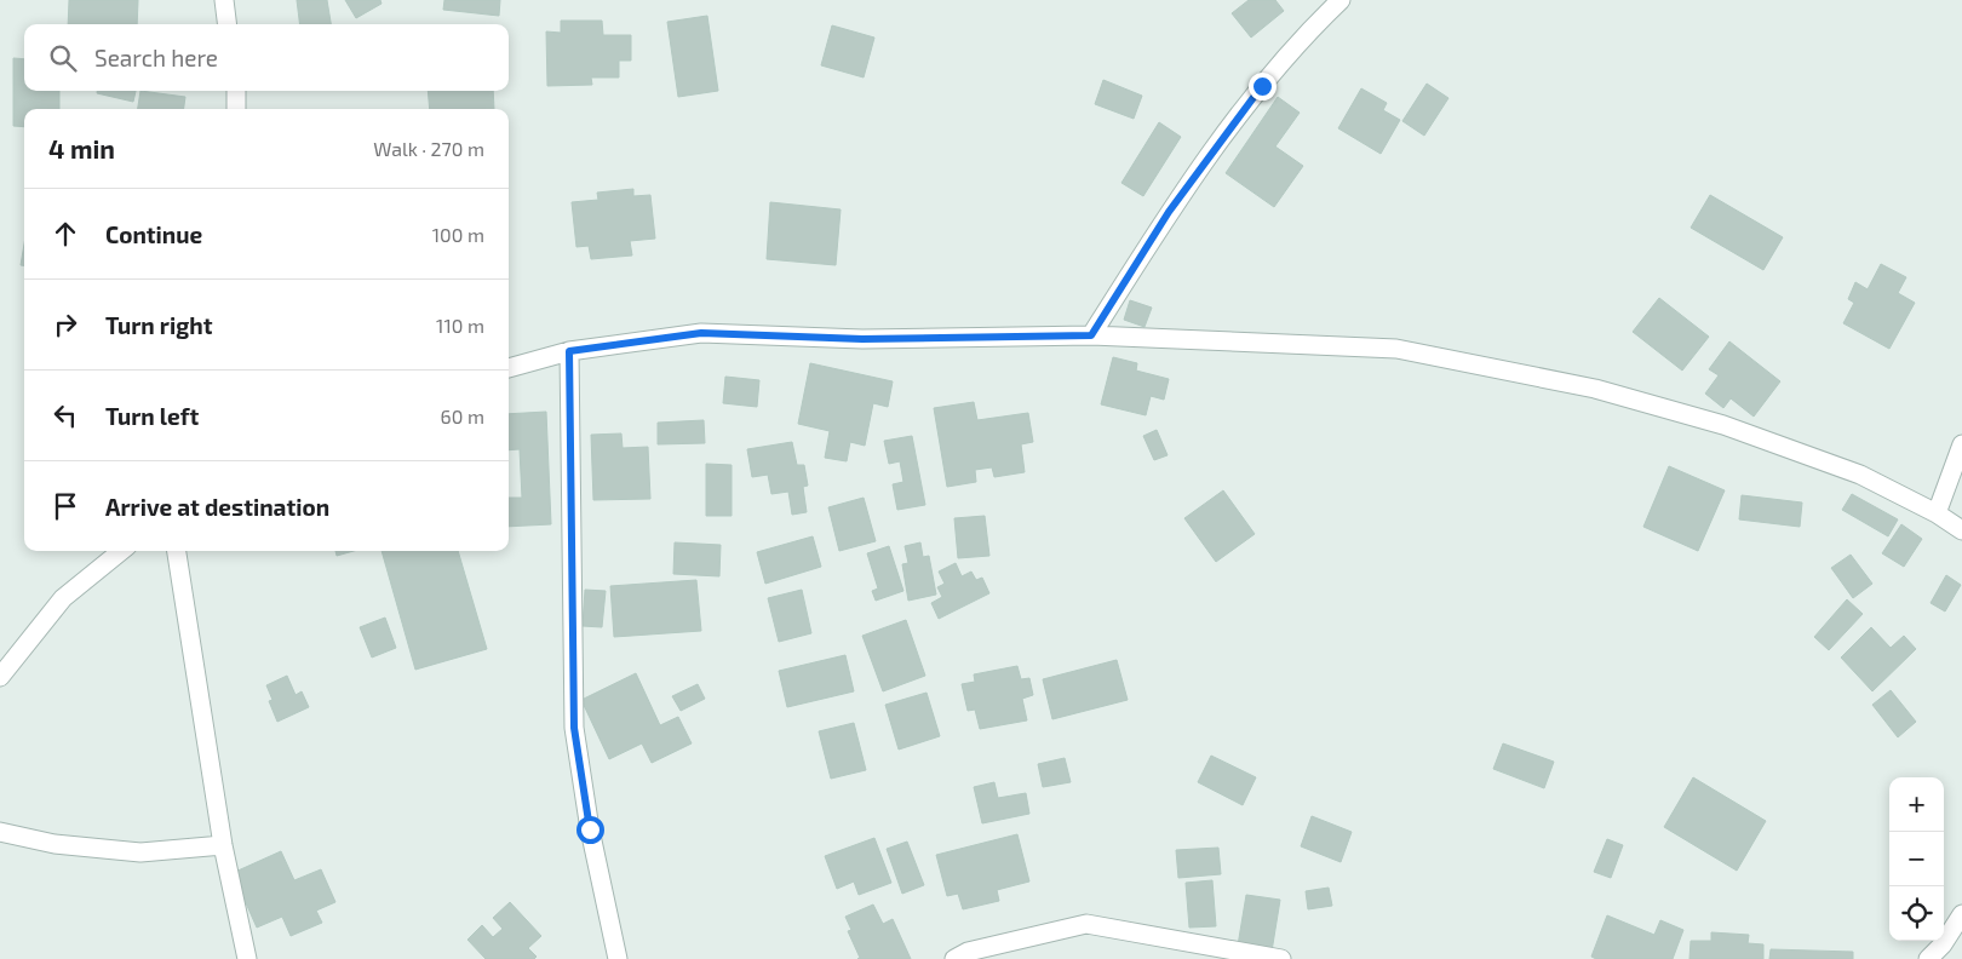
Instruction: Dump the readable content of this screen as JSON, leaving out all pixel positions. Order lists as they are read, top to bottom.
{
  "page": {
    "search": "Search here",
    "heading": ["4 min", "Walk · 270 m"],
    "list": [
      ["Continue", "100 m"],
      ["Turn right", "110 m"],
      ["Turn left", "60 m"],
      "Arrive at destination"
    ],
    "map_buttons": ["+", "−"]
  }
}
